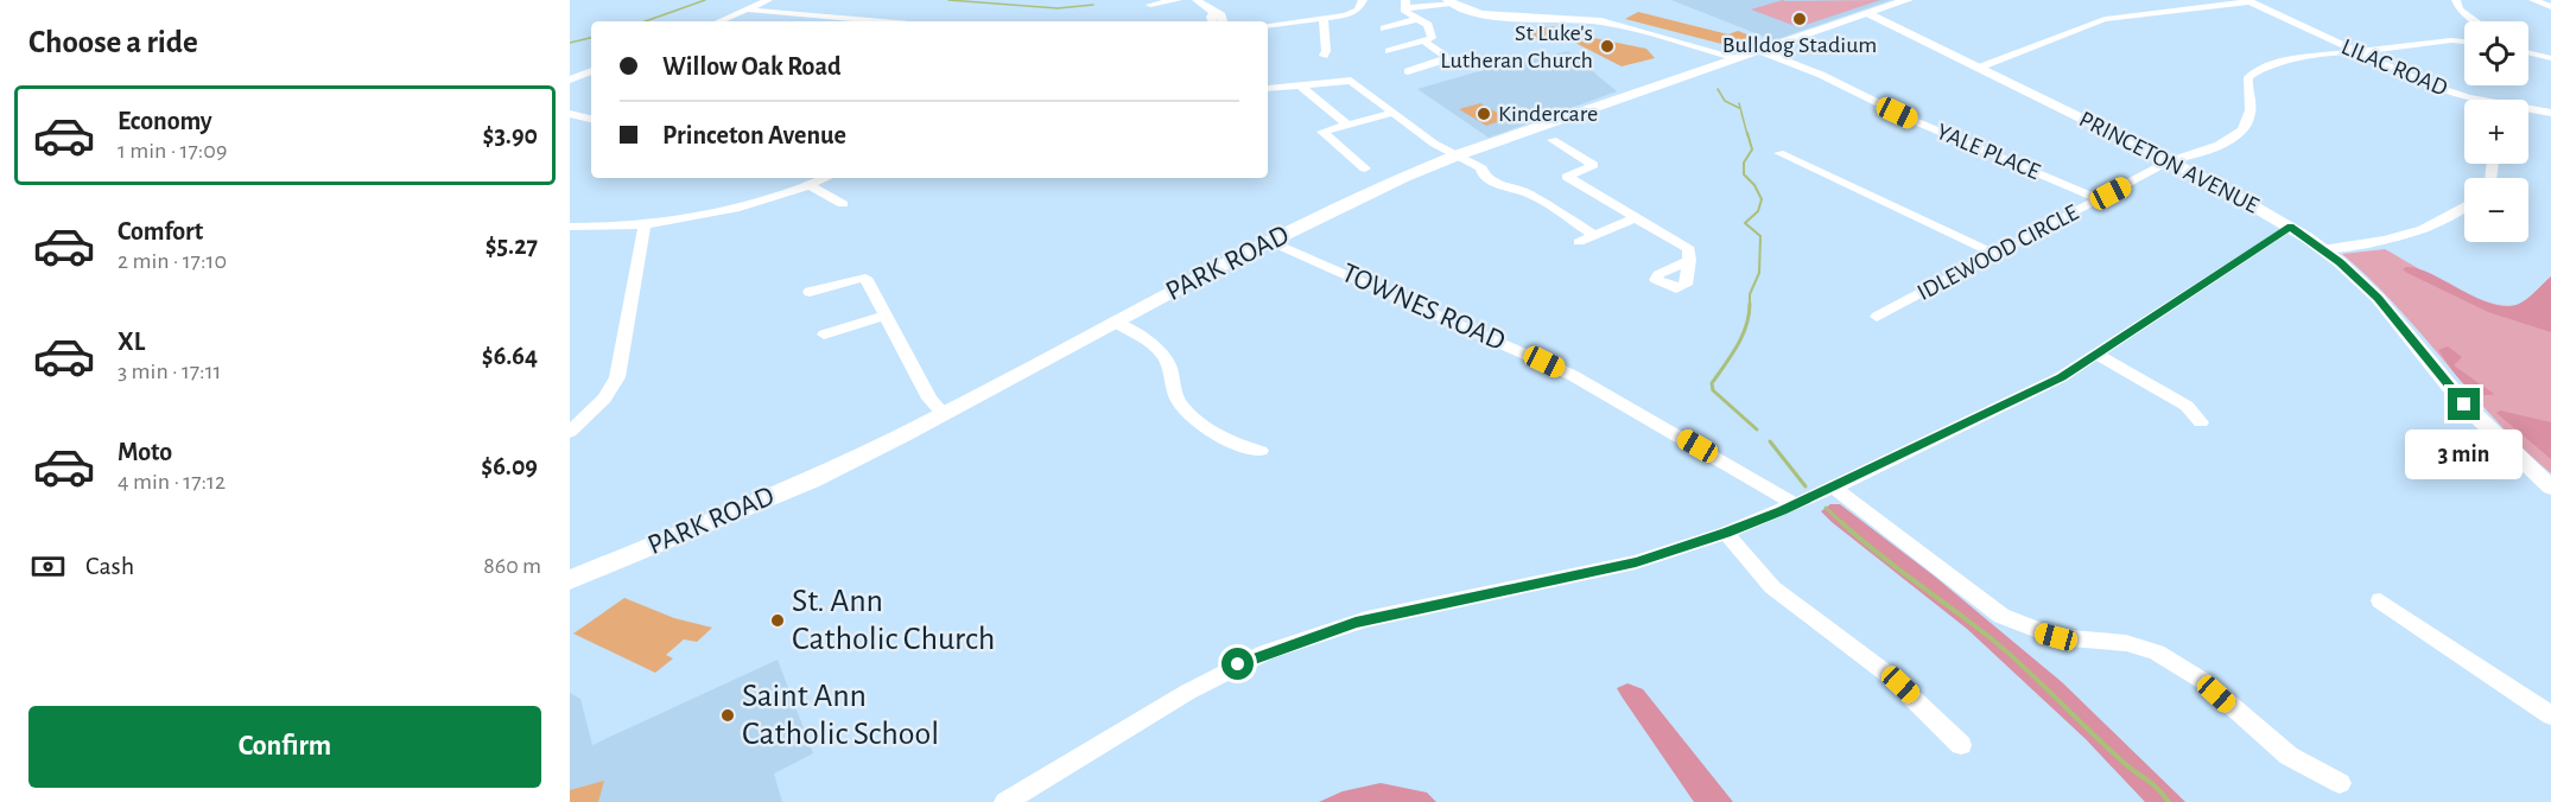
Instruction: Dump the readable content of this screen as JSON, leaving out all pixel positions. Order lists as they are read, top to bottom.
{
  "streets": {
    "main road": ["PARK ROAD"],
    "street": [
      "LILAC ROAD",
      "YALE PLACE",
      "PRINCETON AVENUE",
      "IDLEWOOD CIRCLE",
      "TOWNES ROAD"
    ]
  },
  "crossings": [
    ["LILAC ROAD", "IDLEWOOD CIRCLE"],
    ["YALE PLACE", "IDLEWOOD CIRCLE"],
    ["YALE PLACE", "PARK ROAD"],
    ["PRINCETON AVENUE", "IDLEWOOD CIRCLE"],
    ["PRINCETON AVENUE", "PARK ROAD"],
    ["PARK ROAD", "TOWNES ROAD"]
  ],
  "places": [
    "Bulldog Stadium",
    "St Luke's Lutheran Church",
    "Kindercare",
    "St. Ann Catholic Church",
    "Saint Ann Catholic School"
  ],
  "page": {
    "heading": "Choose a ride",
    "map_buttons": ["+", "−"],
    "banner": ["Willow Oak Road", "Princeton Avenue"],
    "list": [
      {
        "name": "Economy",
        "note": "1 min · 17:09",
        "value": "$3.90"
      },
      {
        "name": "Comfort",
        "note": "2 min · 17:10",
        "value": "$5.27"
      },
      {
        "name": "XL",
        "note": "3 min · 17:11",
        "value": "$6.64"
      },
      {
        "name": "Moto",
        "note": "4 min · 17:12",
        "value": "$6.09"
      }
    ],
    "bubble": "3 min",
    "pay": ["Cash", "860 m"],
    "buttons": "Confirm"
  }
}
